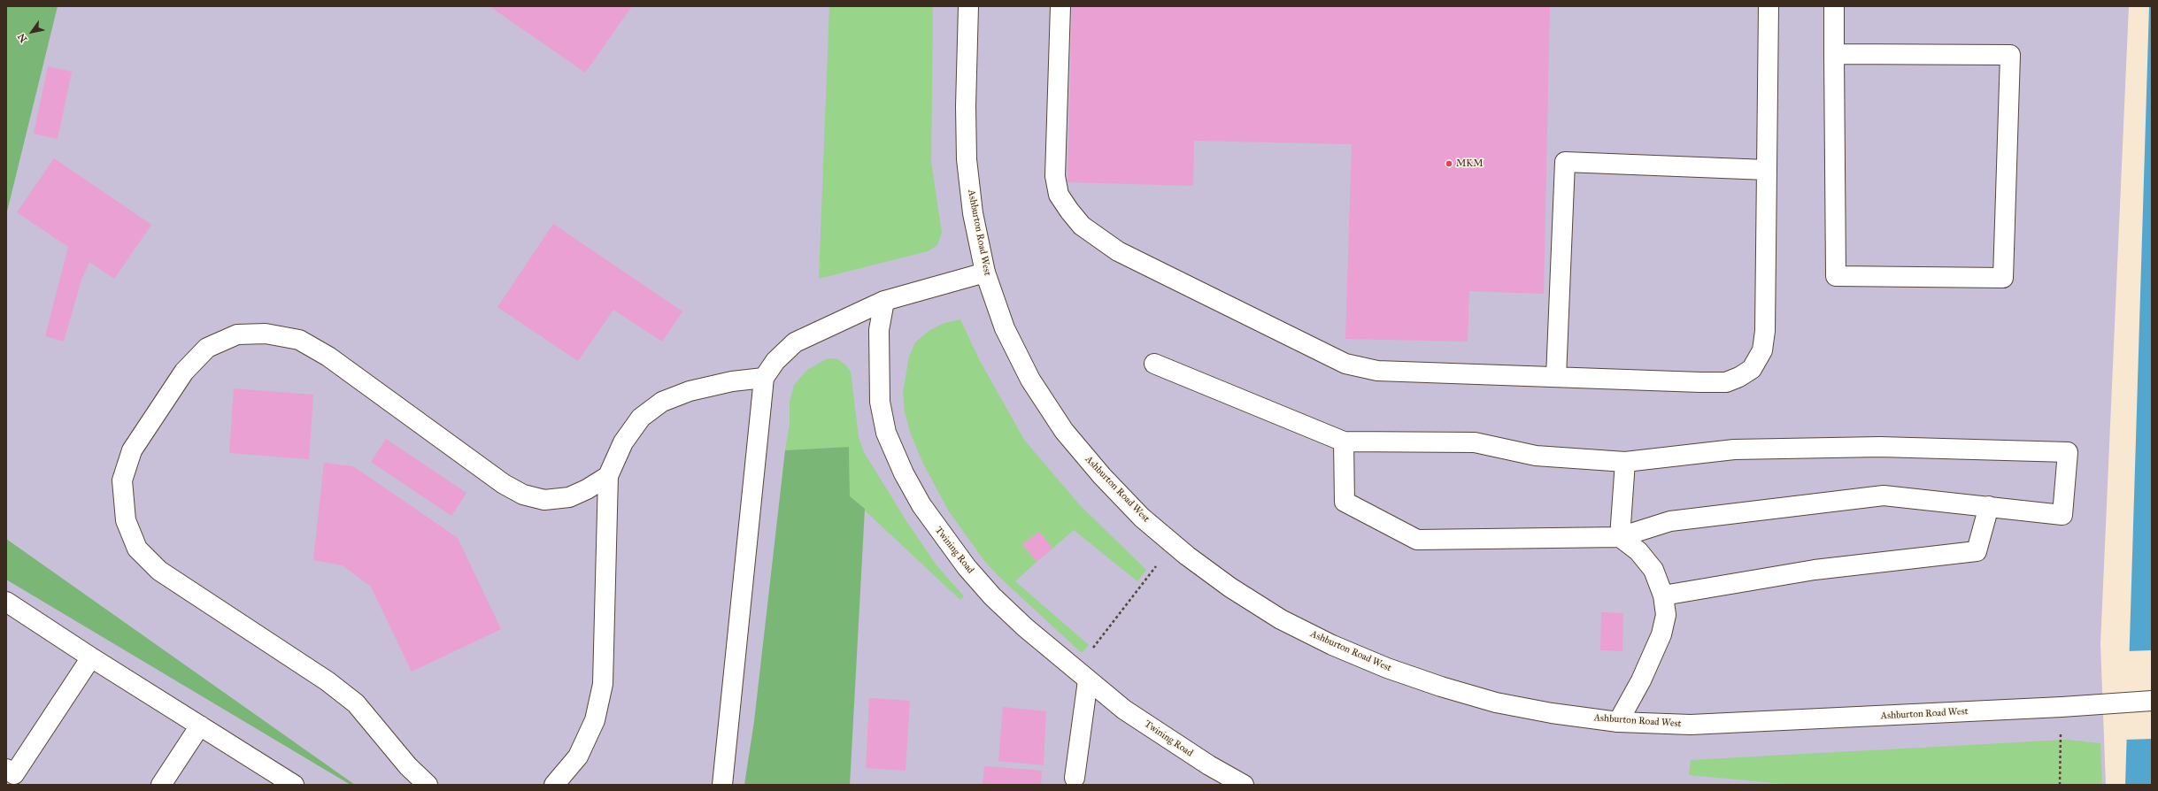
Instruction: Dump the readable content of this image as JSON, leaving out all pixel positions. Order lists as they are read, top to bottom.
{
  "streets": {
    "main road": ["Ashburton Road West", "Twining Road"]
  },
  "places": ["MKM"],
  "north": "bottom left"
}
